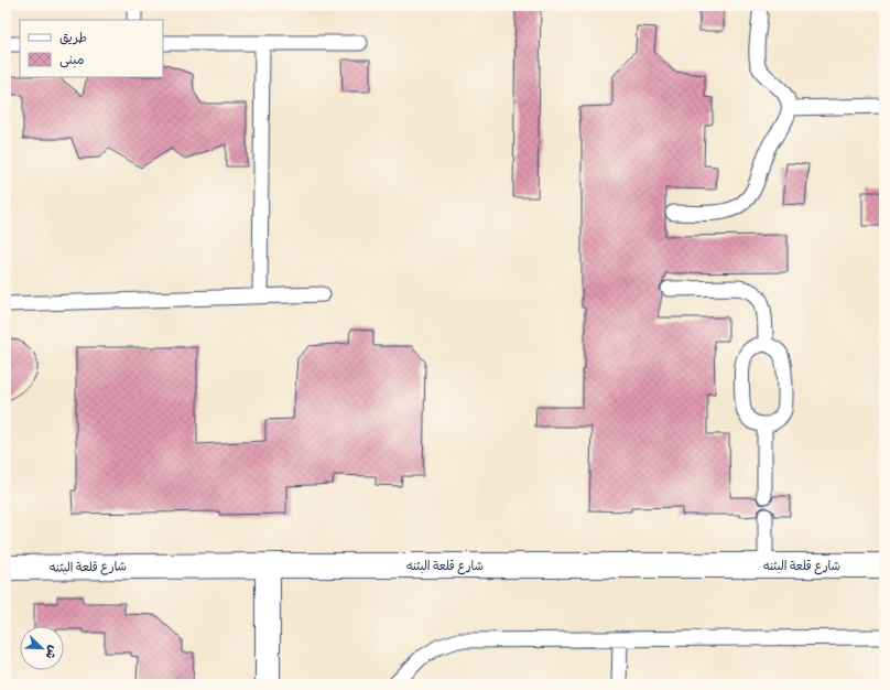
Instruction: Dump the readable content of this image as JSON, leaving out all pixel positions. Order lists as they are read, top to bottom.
{
  "streets": {
    "street": ["شارع قلعة البثنه"]
  },
  "legend": ["طريق", "مبنى"],
  "north": "bottom right"
}
